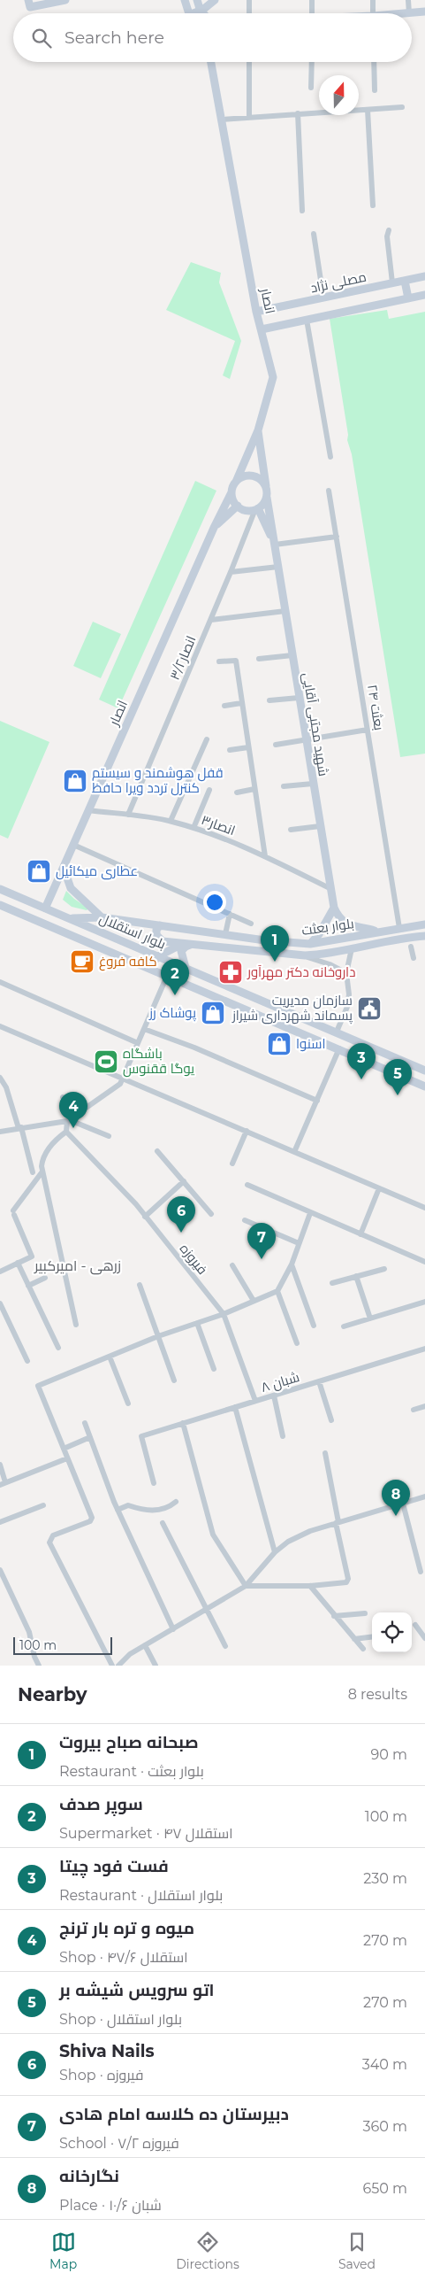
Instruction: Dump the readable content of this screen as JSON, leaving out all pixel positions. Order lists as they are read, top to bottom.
{
  "streets": {
    "main road": [
      "مصلی نژاد",
      "انصار",
      "شهید مجتبی آقایی",
      "بلوار بعثت",
      "بلوار استقلال"
    ],
    "street": [
      "انصار۳/۲",
      "بعثت ۲۴",
      "انصار۳",
      "فیروزه",
      "۸ شبان"
    ]
  },
  "crossings": [
    ["مصلی نژاد", "انصار"],
    ["انصار", "انصار۳/۲"],
    ["انصار", "شهید مجتبی آقایی"],
    ["انصار", "انصار۳"],
    ["انصار", "بلوار استقلال"],
    ["انصار۳/۲", "شهید مجتبی آقایی"],
    ["انصار۳/۲", "انصار۳"],
    ["بعثت ۲۴", "بلوار بعثت"],
    ["شهید مجتبی آقایی", "انصار۳"],
    ["بلوار بعثت", "بلوار استقلال"],
    ["فیروزه", "۸ شبان"]
  ],
  "districts": ["زرهی - امیرکبیر"],
  "places": {
    "shop": [
      "قفل هوشمند و سیستم کنترل تردد ویرا حافظ",
      "عطاری میکائیل",
      "پوشاک رز",
      "اسنوا"
    ],
    "cafe": ["کافه فروغ"],
    "pharmacy": ["داروخانه دکتر مهرآور"],
    "public building": ["سازمان مدیریت پسماند شهرداری شیراز"],
    "sports": ["باشگاه یوگا ققنوس"]
  },
  "scale_bar": "100 m",
  "north": "top",
  "page": {
    "search": "Search here",
    "pins": [
      "1",
      "2",
      "3",
      "5",
      "4",
      "6",
      "7",
      "8"
    ],
    "scale": "100 m",
    "heading": ["Nearby", "8 results"],
    "list": [
      {
        "mark": "1",
        "name": "صبحانه صباح بیروت",
        "note": "Restaurant · بلوار بعثت",
        "value": "90 m"
      },
      {
        "mark": "2",
        "name": "سوپر صدف",
        "note": "Supermarket · ۴۷ استقلال",
        "value": "100 m"
      },
      {
        "mark": "3",
        "name": "فست فود چیتا",
        "note": "Restaurant · بلوار استقلال",
        "value": "230 m"
      },
      {
        "mark": "4",
        "name": "میوه و تره بار ترنج",
        "note": "Shop · ۴۷/۶ استقلال",
        "value": "270 m"
      },
      {
        "mark": "5",
        "name": "اتو سرویس شیشه بر",
        "note": "Shop · بلوار استقلال",
        "value": "270 m"
      },
      {
        "mark": "6",
        "name": "Shiva Nails",
        "note": "Shop · فیروزه",
        "value": "340 m"
      },
      {
        "mark": "7",
        "name": "دبیرستان ده کلاسه امام هادی",
        "note": "School · ۷/۲ فیروزه",
        "value": "360 m"
      },
      {
        "mark": "8",
        "name": "نگارخانه",
        "note": "Place · ۱۰/۶ شبان",
        "value": "650 m"
      }
    ],
    "nav": ["Map", "Directions", "Saved"]
  }
}
